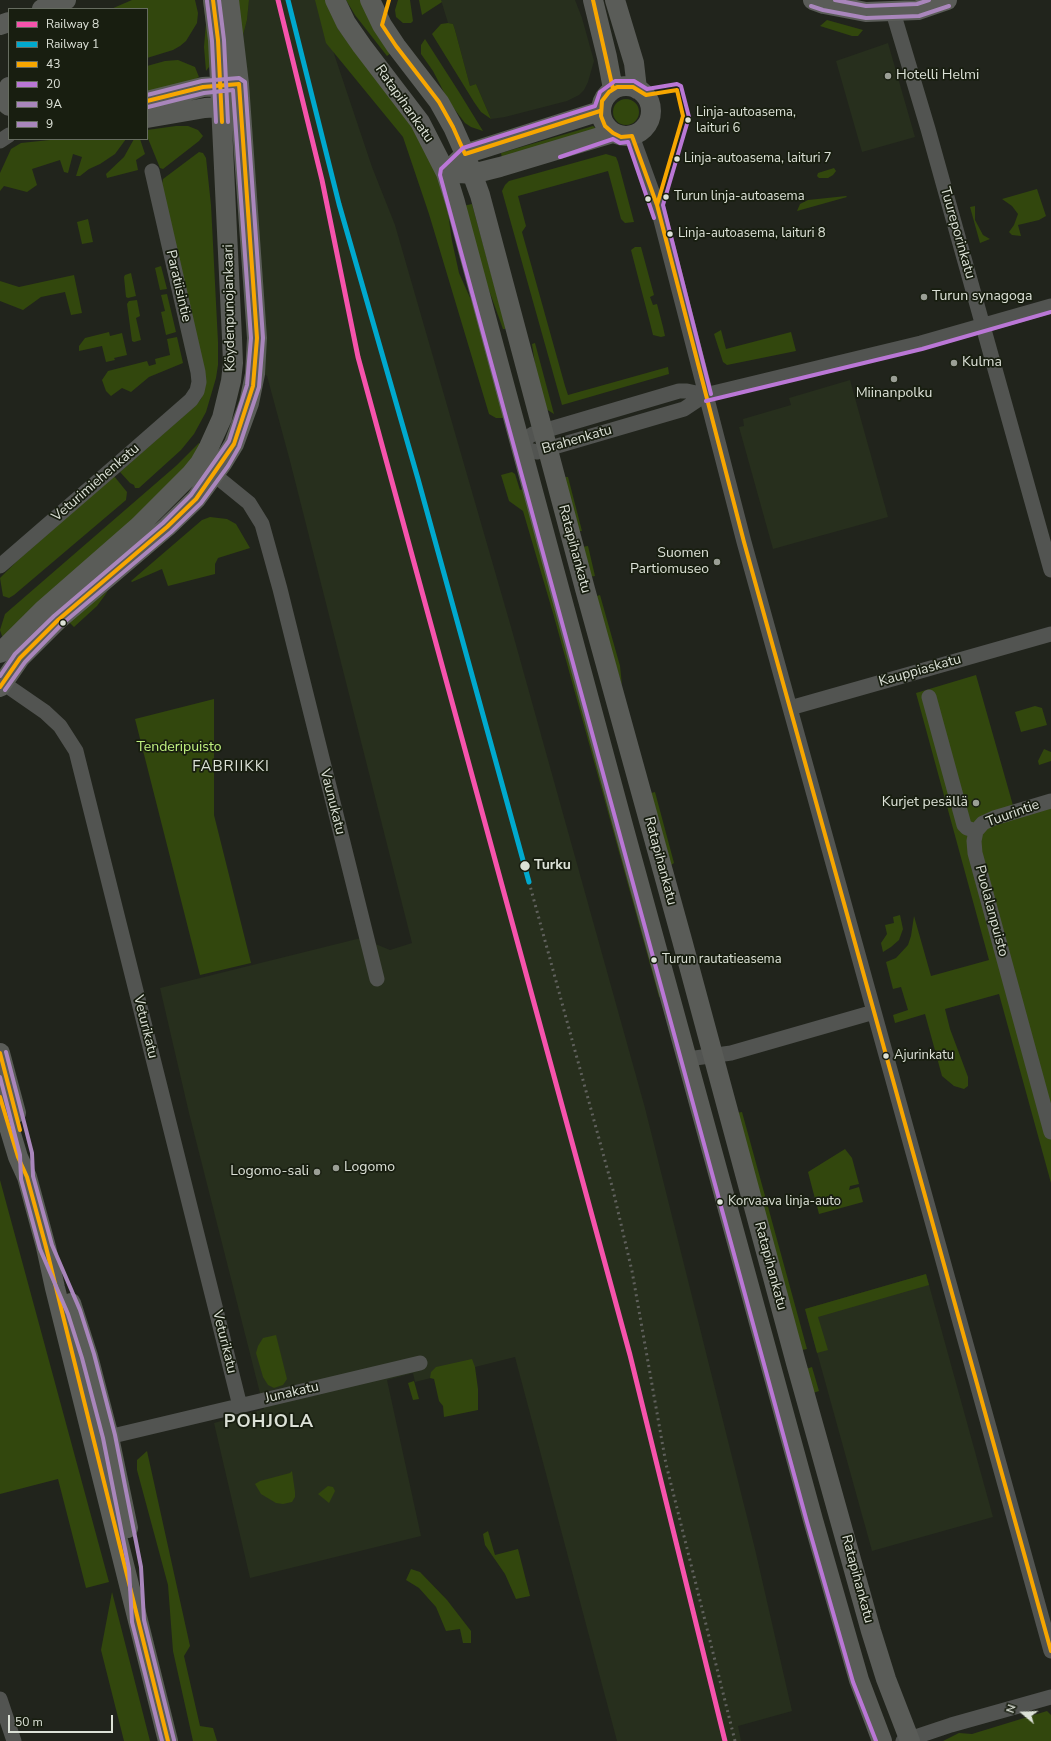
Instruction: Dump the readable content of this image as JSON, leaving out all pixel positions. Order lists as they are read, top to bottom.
{
  "streets": {
    "main road": ["Ratapihankatu", "Köydenpunojankaari"],
    "street": [
      "Tuureporinkatu",
      "Paratiisintie",
      "Brahenkatu",
      "Veturimiehenkatu",
      "Kauppiaskatu",
      "Vaunukatu",
      "Tuurintie",
      "Puolalanpuisto",
      "Veturikatu",
      "Junakatu"
    ]
  },
  "crossings": [
    ["Ratapihankatu", "Brahenkatu"],
    ["Tuureporinkatu", "Brahenkatu"],
    ["Paratiisintie", "Veturimiehenkatu"],
    ["Köydenpunojankaari", "Vaunukatu"],
    ["Köydenpunojankaari", "Veturikatu"],
    ["Tuurintie", "Puolalanpuisto"],
    ["Veturikatu", "Junakatu"]
  ],
  "districts": ["FABRIIKKI", "POHJOLA"],
  "parks": ["Tenderipuisto"],
  "places": [
    "Hotelli Helmi",
    "Linja-autoasema, laituri 6",
    "Linja-autoasema, laituri 7",
    "Turun linja-autoasema",
    "Linja-autoasema, laituri 8",
    "Turun synagoga",
    "Kulma",
    "Miinanpolku",
    "Suomen Partiomuseo",
    "Kurjet pesällä",
    "Turku",
    "Turun rautatieasema",
    "Ajurinkatu",
    "Logomo",
    "Logomo-sali",
    "Korvaava linja-auto"
  ],
  "lines": [
    "rail line 8",
    "rail line 1",
    "transit line 43",
    "transit line 9",
    "transit line 9A",
    "transit line 20"
  ],
  "legend": [
    "Railway 8",
    "Railway 1",
    "43",
    "20",
    "9A",
    "9"
  ],
  "scale_bar": "50 m",
  "north": "left"
}
